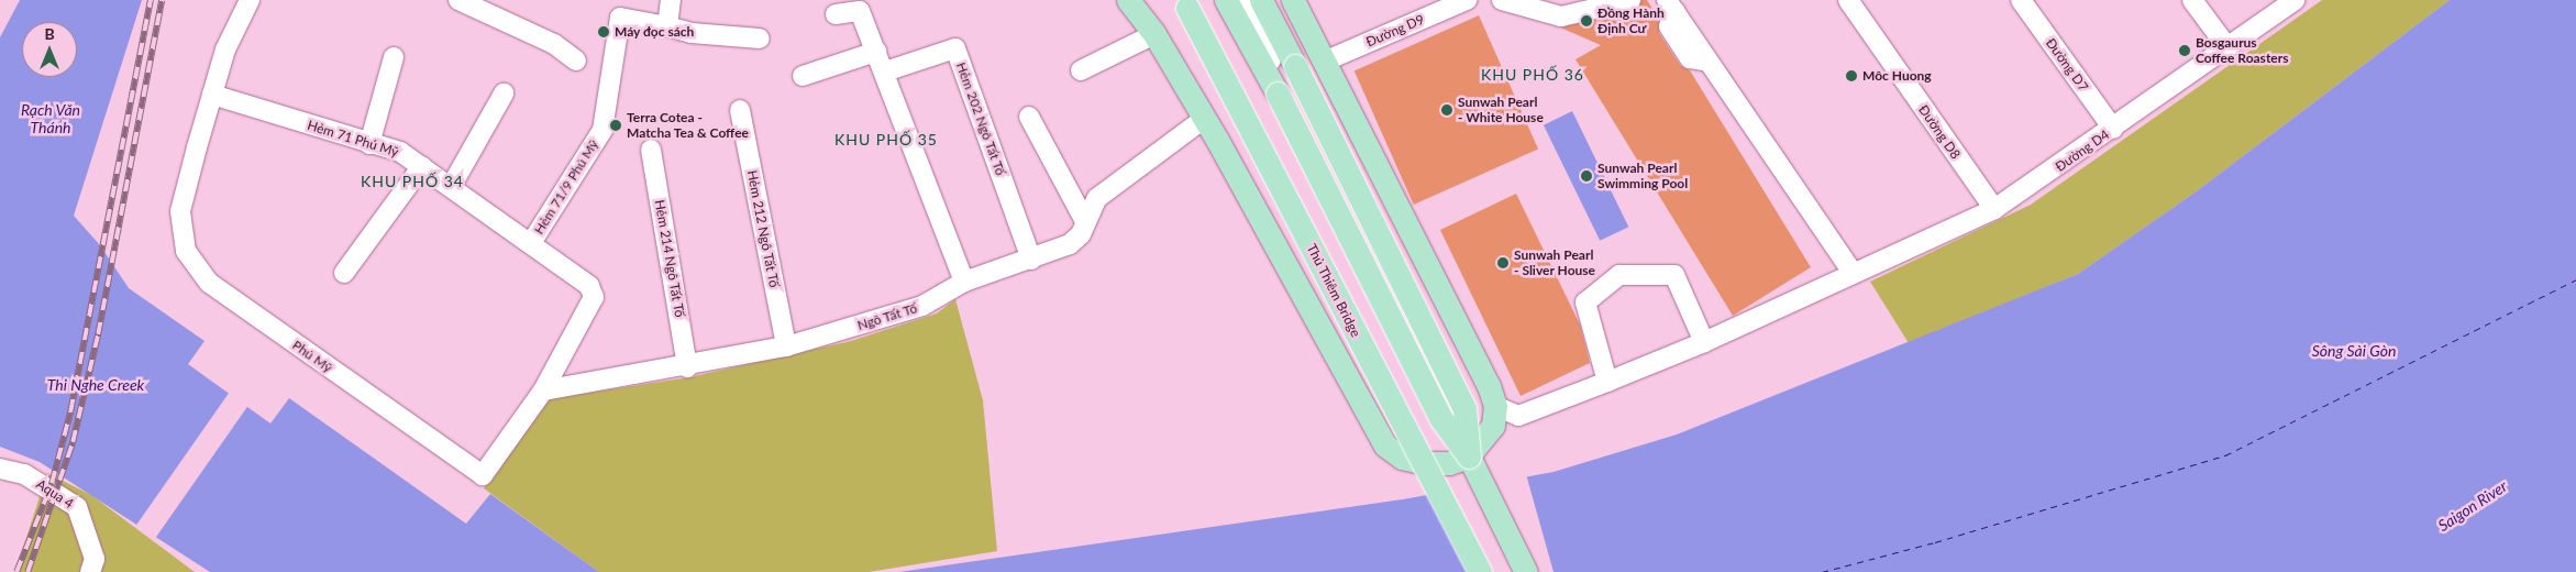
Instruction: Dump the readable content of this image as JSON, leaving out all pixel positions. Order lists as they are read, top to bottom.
{
  "streets": {
    "main road": ["Thủ Thiêm Bridge"],
    "street": [
      "Đường D9",
      "Đường D7",
      "Hẻm 202 Ngô Tất Tố",
      "Đường D8",
      "Hẻm 71 Phú Mỹ",
      "Đường D4",
      "Hẻm 71/9 Phú Mỹ",
      "Hẻm 212 Ngô Tất Tố",
      "Hẻm 214 Ngô Tất Tố",
      "Ngô Tất Tố",
      "Phú Mỹ",
      "Aqua 4"
    ]
  },
  "crossings": [
    ["Đường D7", "Đường D4"],
    ["Hẻm 202 Ngô Tất Tố", "Ngô Tất Tố"],
    ["Đường D8", "Đường D4"],
    ["Hẻm 71 Phú Mỹ", "Hẻm 71/9 Phú Mỹ"],
    ["Hẻm 71 Phú Mỹ", "Phú Mỹ"],
    ["Hẻm 212 Ngô Tất Tố", "Ngô Tất Tố"],
    ["Hẻm 214 Ngô Tất Tố", "Ngô Tất Tố"],
    ["Ngô Tất Tố", "Phú Mỹ"]
  ],
  "districts": ["KHU PHỐ 36", "KHU PHỐ 35", "KHU PHỐ 34"],
  "water": [
    "Rạch Văn Thánh",
    "Sông Sài Gòn",
    "Thi Nghe Creek",
    "Saigon River"
  ],
  "places": [
    "Đồng Hành Định Cư",
    "Máy đọc sách",
    "Bosgaurus Coffee Roasters",
    "Môc Huong",
    "Sunwah Pearl - White House",
    "Terra Cotea - Matcha Tea & Coffee",
    "Sunwah Pearl Swimming Pool",
    "Sunwah Pearl - Sliver House"
  ],
  "north": "top"
}
